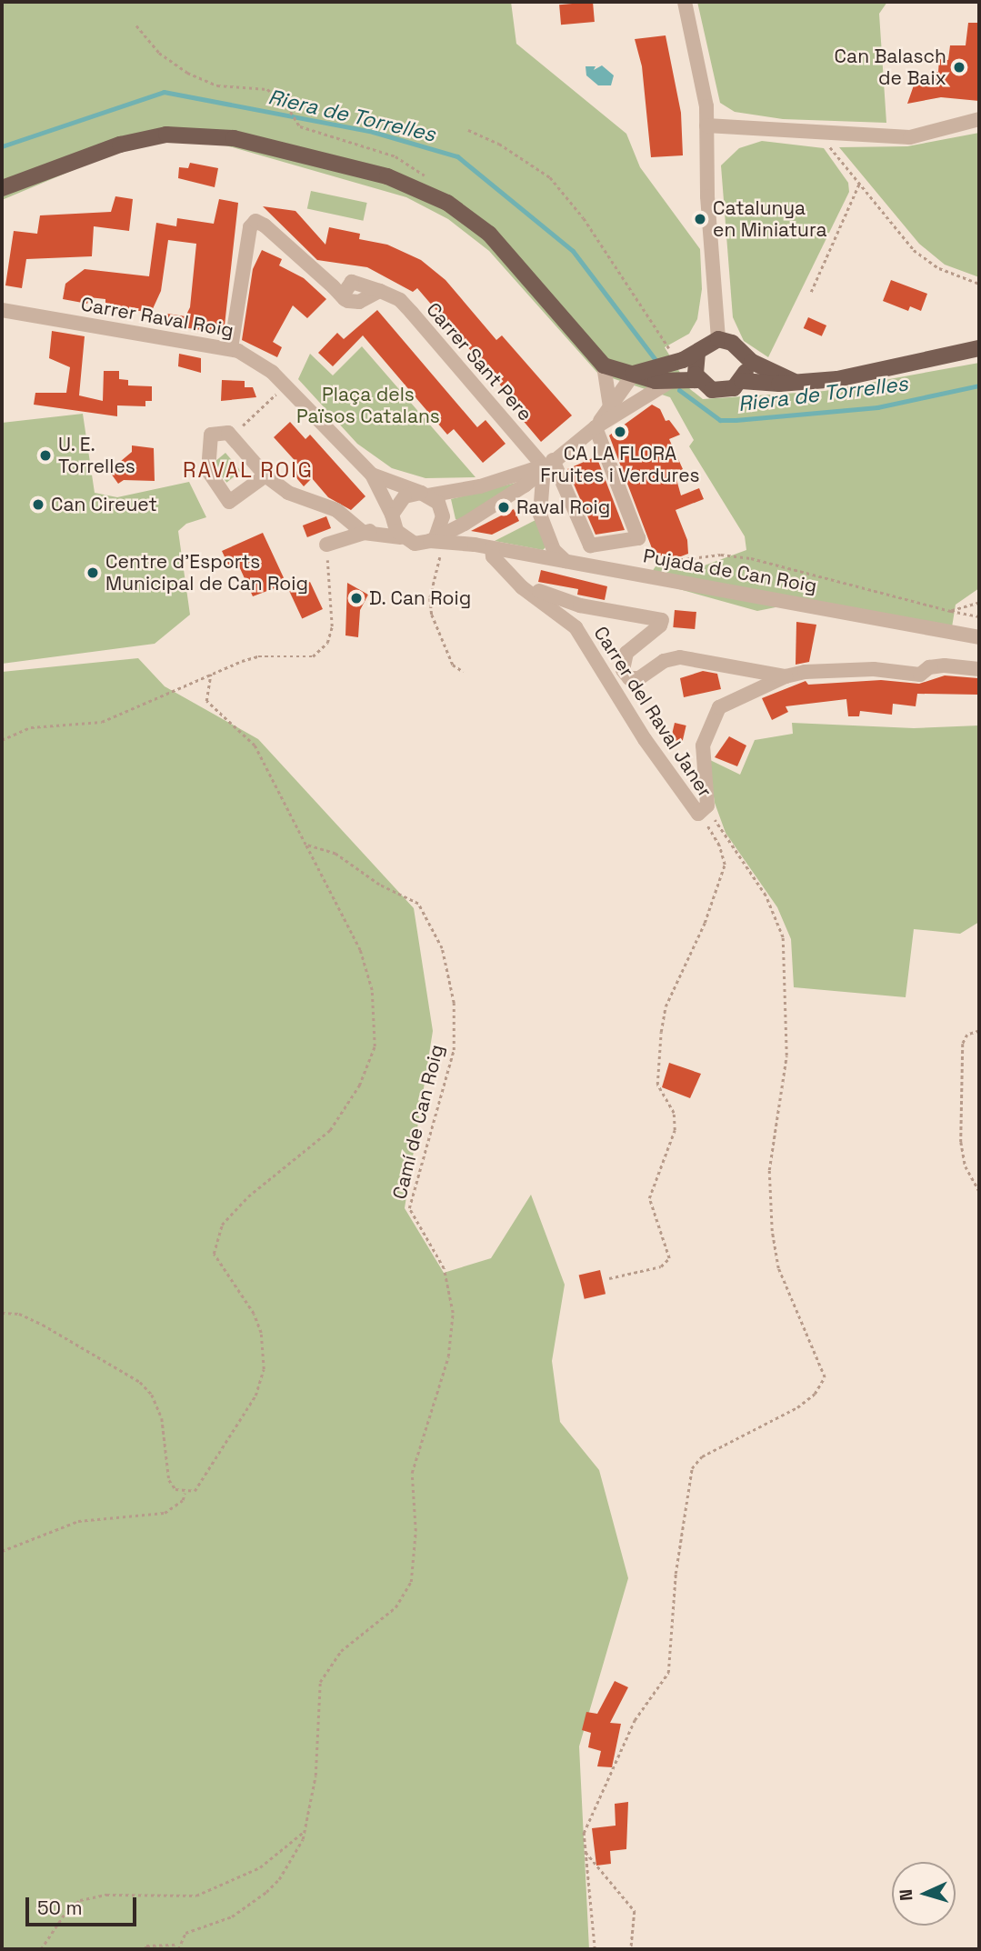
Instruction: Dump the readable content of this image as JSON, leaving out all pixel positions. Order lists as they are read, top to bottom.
{
  "streets": {
    "street": [
      "Carrer Raval Roig",
      "Carrer Sant Pere",
      "Pujada de Can Roig",
      "Carrer del Raval Janer"
    ],
    "path": ["Camí de Can Roig"]
  },
  "crossings": [
    ["Carrer Raval Roig", "Carrer Sant Pere"],
    ["Carrer Raval Roig", "Pujada de Can Roig"],
    ["Pujada de Can Roig", "Carrer del Raval Janer"]
  ],
  "districts": ["RAVAL ROIG"],
  "water": ["Riera de Torrelles"],
  "parks": ["Plaça dels Països Catalans"],
  "places": [
    "Can Balasch de Baix",
    "Catalunya en Miniatura",
    "CA LA FLORA Fruites i Verdures",
    "U. E. Torrelles",
    "Can Cireuet",
    "Raval Roig",
    "Centre d'Esports Municipal de Can Roig",
    "D. Can Roig"
  ],
  "scale_bar": "50 m",
  "north": "left"
}
